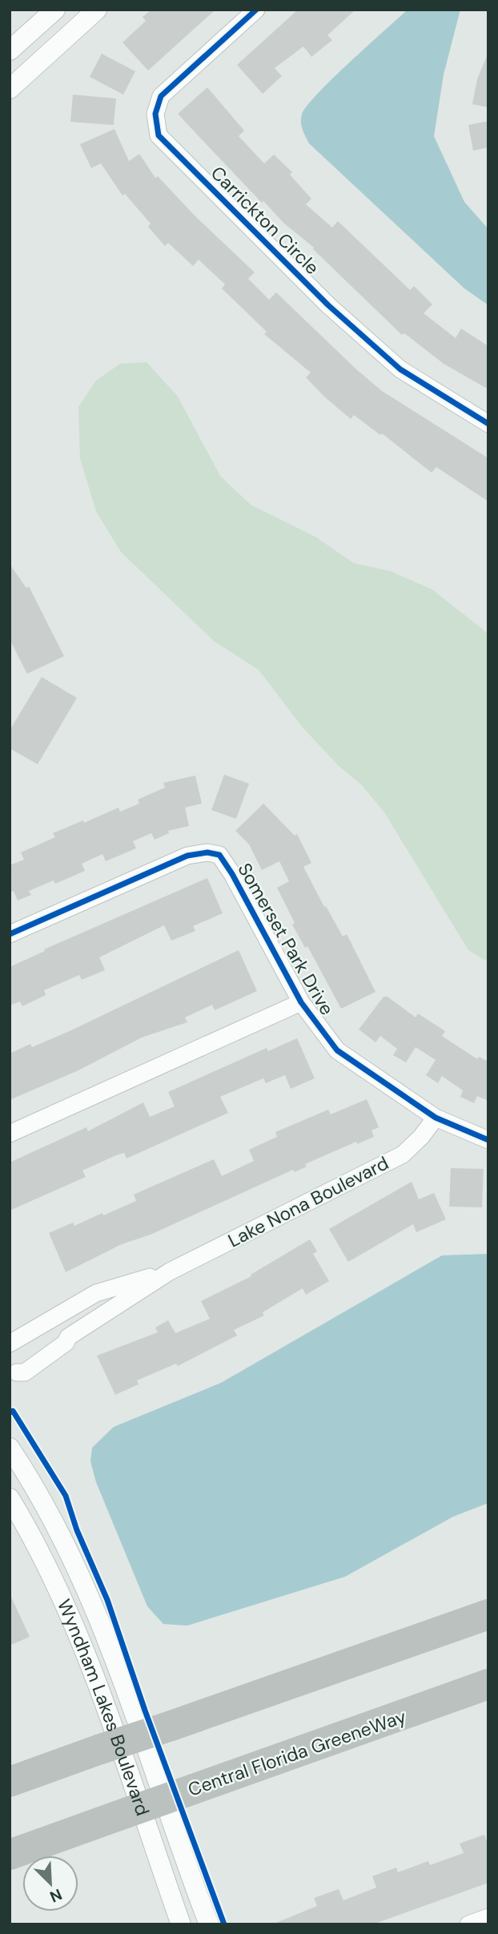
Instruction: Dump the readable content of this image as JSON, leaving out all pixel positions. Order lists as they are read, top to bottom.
{
  "streets": {
    "highway": ["Central Florida GreeneWay"],
    "street": [
      "Carrickton Circle",
      "Somerset Park Drive",
      "Lake Nona Boulevard",
      "Wyndham Lakes Boulevard"
    ]
  },
  "crossings": [
    ["Somerset Park Drive", "Lake Nona Boulevard"]
  ],
  "north": "bottom right"
}
